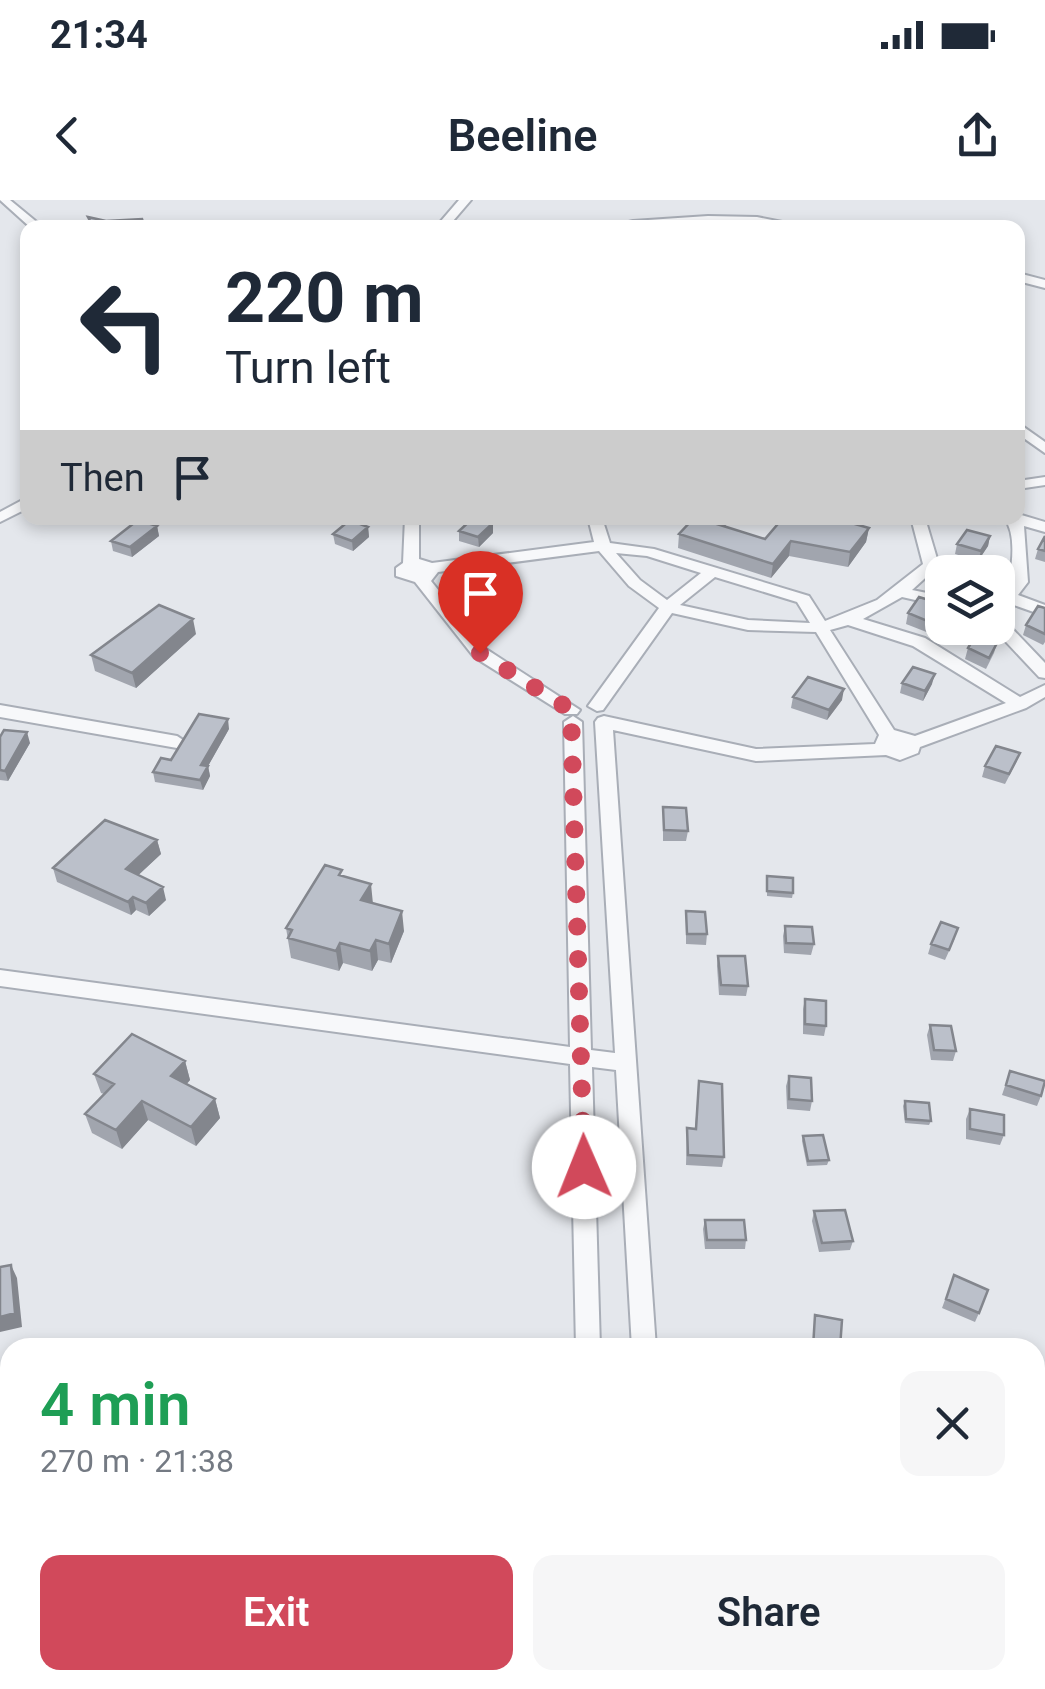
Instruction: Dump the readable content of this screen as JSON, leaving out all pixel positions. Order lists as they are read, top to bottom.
{
  "page": {
    "status": "21:34",
    "header": "Beeline",
    "turn": ["220 m", "Turn left"],
    "then": "Then",
    "heading": ["4 min", "270 m · 21:38"],
    "buttons": ["Exit", "Share"]
  }
}
